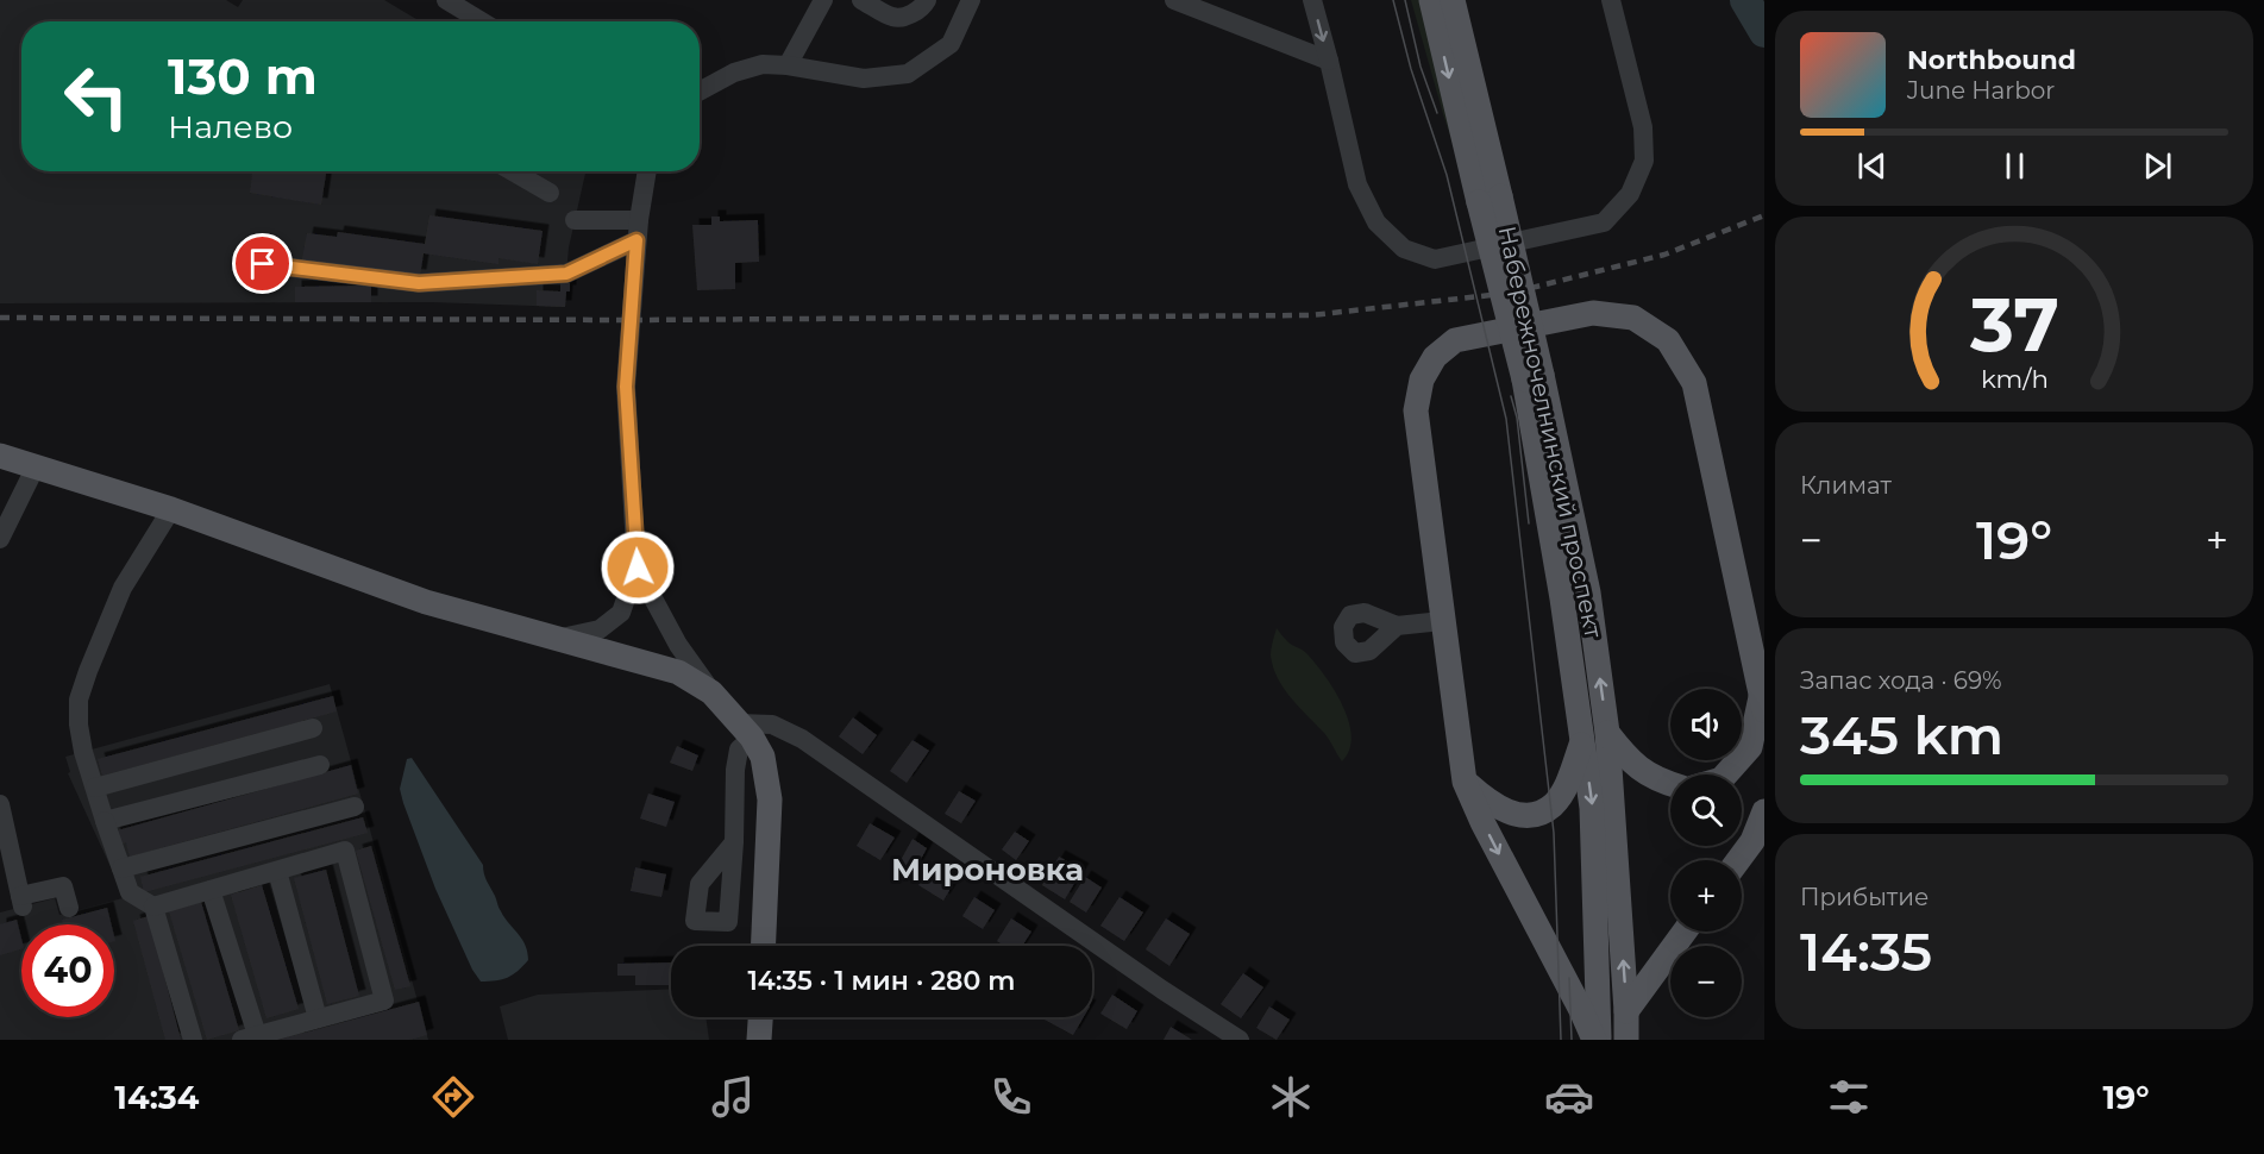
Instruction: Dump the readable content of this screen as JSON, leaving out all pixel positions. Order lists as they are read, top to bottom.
{
  "streets": {
    "main road": ["Набережночелнинский проспект"]
  },
  "districts": ["Мироновка"],
  "page": {
    "turn": ["130 m", "Налево"],
    "song": ["Northbound", "June Harbor"],
    "tile": [
      "Климат",
      ["Запас хода · 69%", "345 km"],
      ["Прибытие", "14:35"]
    ],
    "heat": ["−", "19°", "+"],
    "map_buttons": ["+", "−"],
    "limit": "40",
    "trip": "14:35 · 1 мин · 280 m",
    "tabs": ["14:34", "19°"],
    "gauge": ["37", "km/h"]
  }
}
